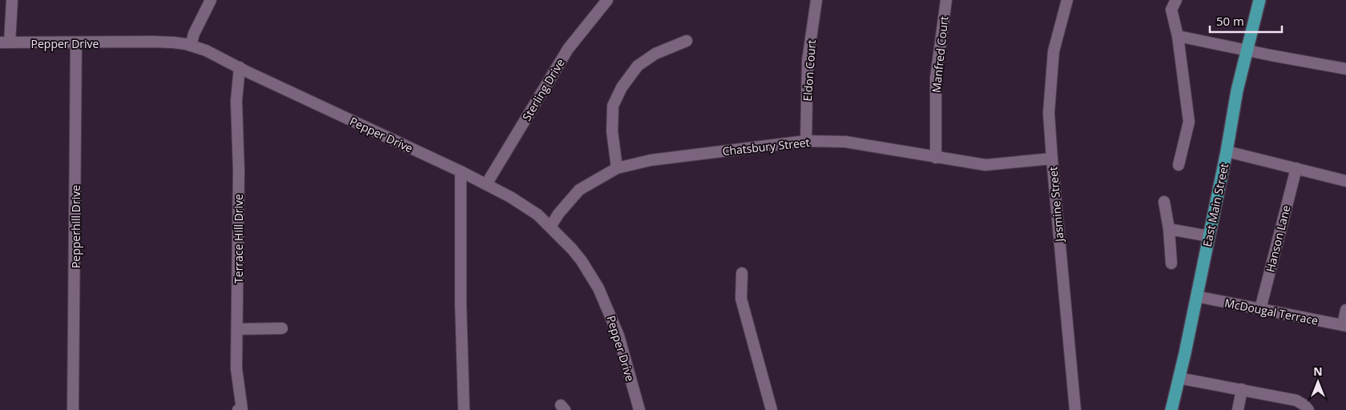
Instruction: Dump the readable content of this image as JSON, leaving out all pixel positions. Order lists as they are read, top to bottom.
{
  "streets": {
    "main road": ["East Main Street"],
    "street": [
      "Pepper Drive",
      "Manfred Court",
      "Eldon Court",
      "Sterling Drive",
      "Chatsbury Street",
      "Jasmine Street",
      "Pepperhill Drive",
      "Terrace Hill Drive",
      "Hanson Lane",
      "McDougal Terrace"
    ]
  },
  "crossings": [
    ["Pepper Drive", "Sterling Drive"],
    ["Pepper Drive", "Chatsbury Street"],
    ["Pepper Drive", "Pepperhill Drive"],
    ["Pepper Drive", "Terrace Hill Drive"],
    ["Manfred Court", "Chatsbury Street"],
    ["Eldon Court", "Chatsbury Street"],
    ["Chatsbury Street", "Jasmine Street"],
    ["East Main Street", "McDougal Terrace"],
    ["Hanson Lane", "McDougal Terrace"]
  ],
  "scale_bar": "50 m",
  "north": "top"
}
